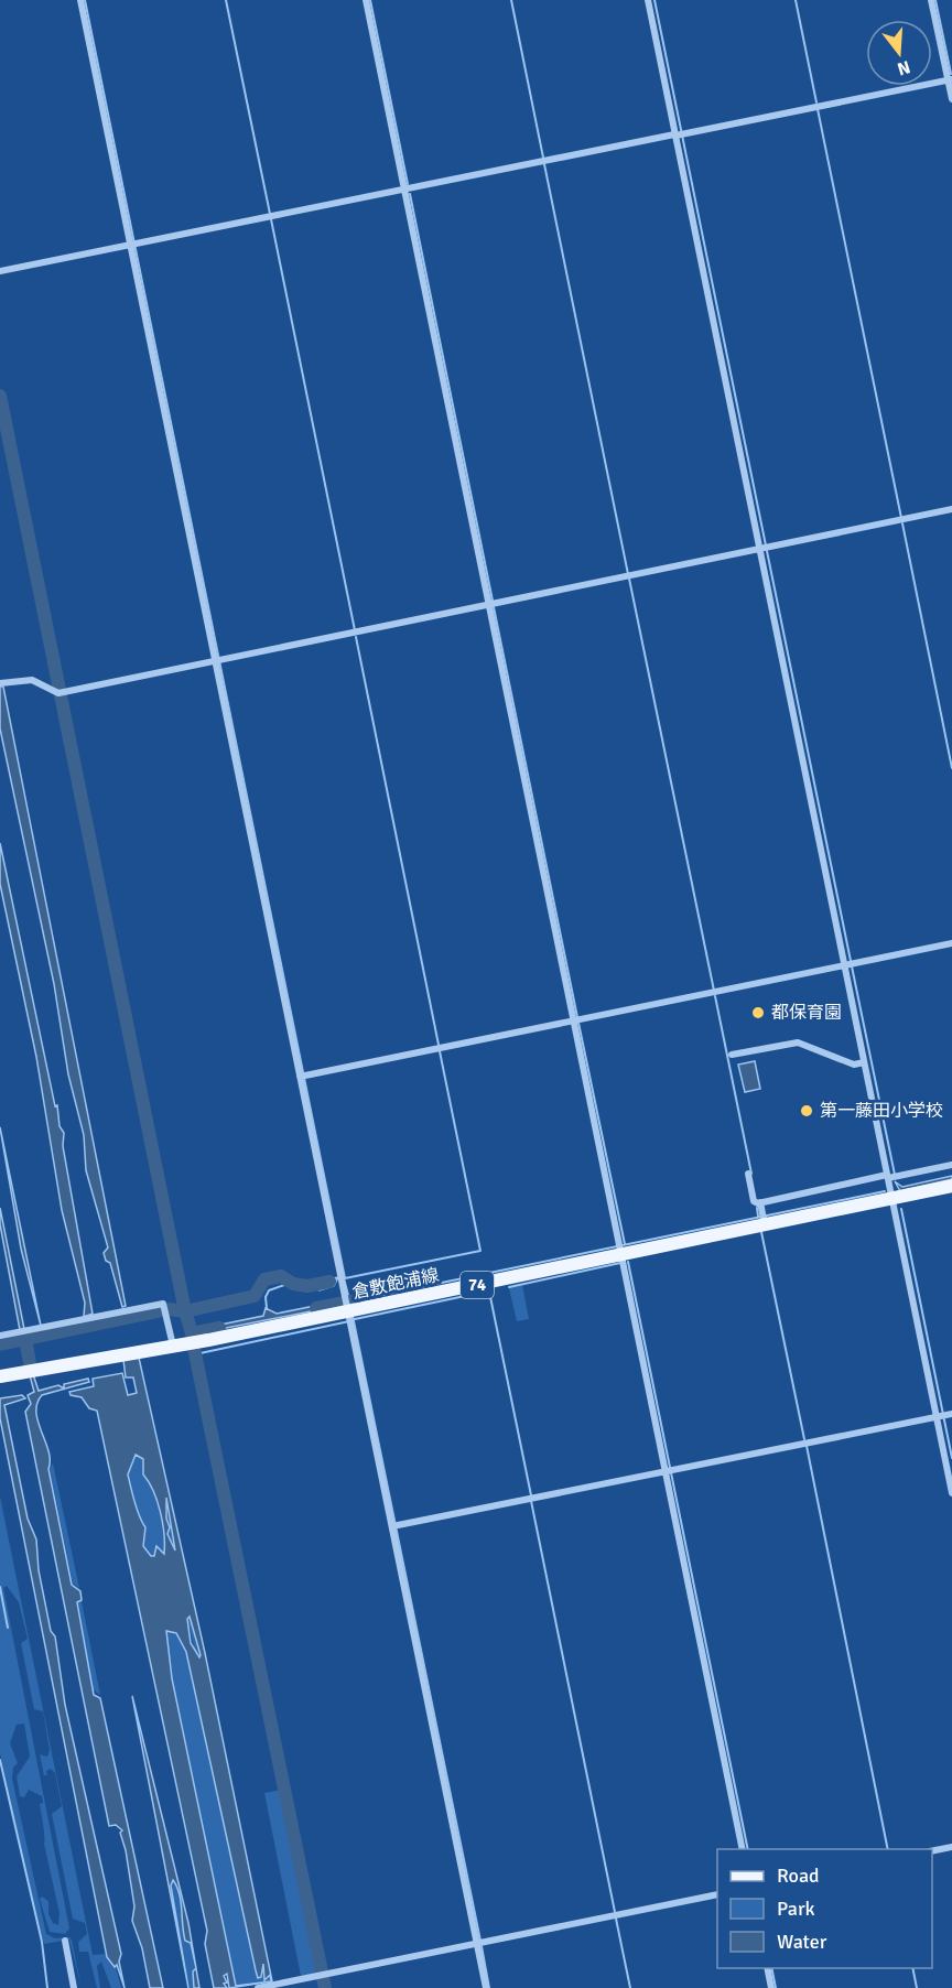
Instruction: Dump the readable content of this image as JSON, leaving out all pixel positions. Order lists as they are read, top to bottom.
{
  "streets": {
    "main road": ["倉敷飽浦線", "74"]
  },
  "places": ["都保育園", "第一藤田小学校"],
  "legend": ["Road", "Park", "Water"],
  "north": "bottom"
}
